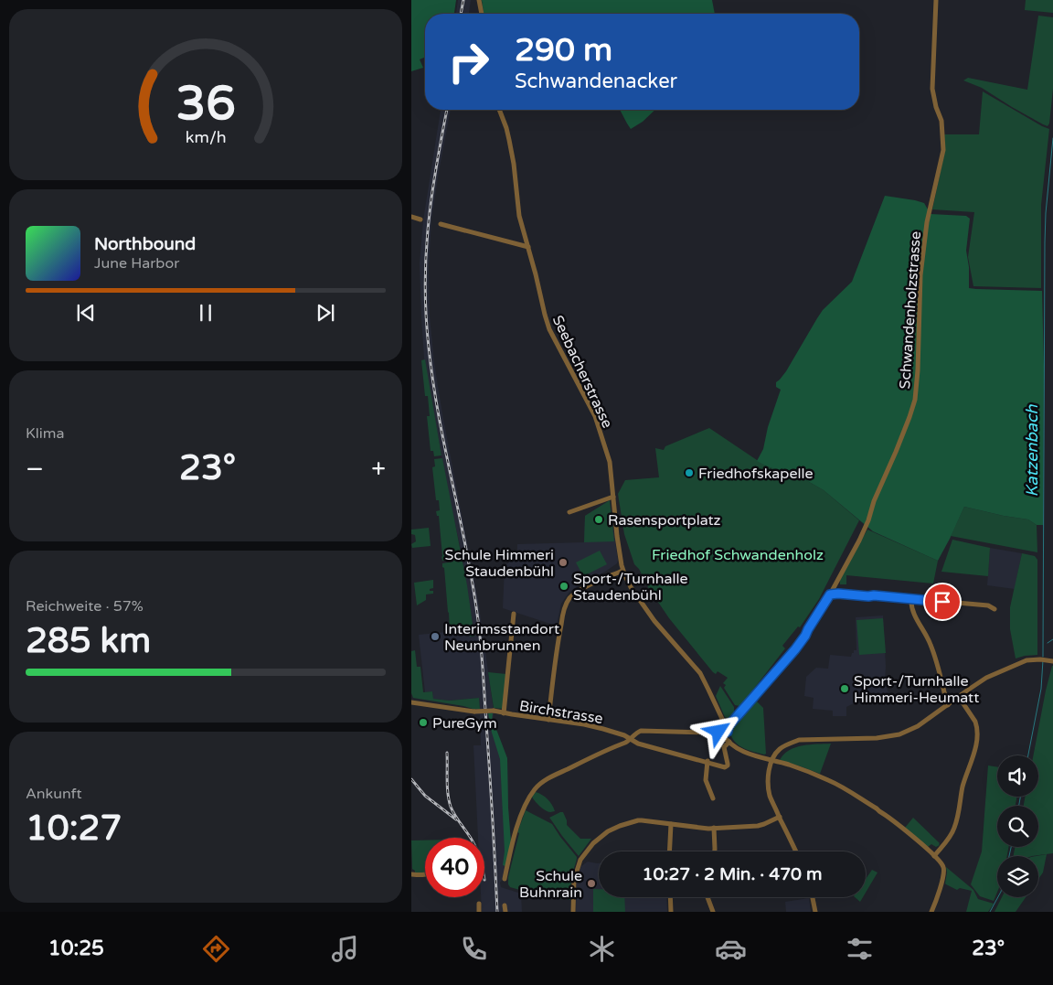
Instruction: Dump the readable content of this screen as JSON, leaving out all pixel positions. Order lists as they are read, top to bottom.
{
  "streets": {
    "street": ["Schwandenholzstrasse", "Seebacherstrasse", "Birchstrasse"]
  },
  "crossings": [
    ["Schwandenholzstrasse", "Seebacherstrasse"],
    ["Seebacherstrasse", "Birchstrasse"]
  ],
  "water": ["Katzenbach"],
  "parks": ["Friedhof Schwandenholz"],
  "places": [
    "Friedhofskapelle",
    "Rasensportplatz",
    "Schule Himmeri Staudenbühl",
    "Sport-/Turnhalle Staudenbühl",
    "Interimsstandort Neunbrunnen",
    "Sport-/Turnhalle Himmeri-Heumatt",
    "PureGym",
    "Schule Buhnrain"
  ],
  "page": {
    "turn": ["290 m", "Schwandenacker"],
    "song": ["Northbound", "June Harbor"],
    "tile": [
      "Klima",
      ["Reichweite · 57%", "285 km"],
      ["Ankunft", "10:27"]
    ],
    "heat": ["−", "23°", "+"],
    "limit": "40",
    "trip": "10:27 · 2 Min. · 470 m",
    "tabs": ["10:25", "23°"],
    "gauge": ["36", "km/h"]
  }
}
